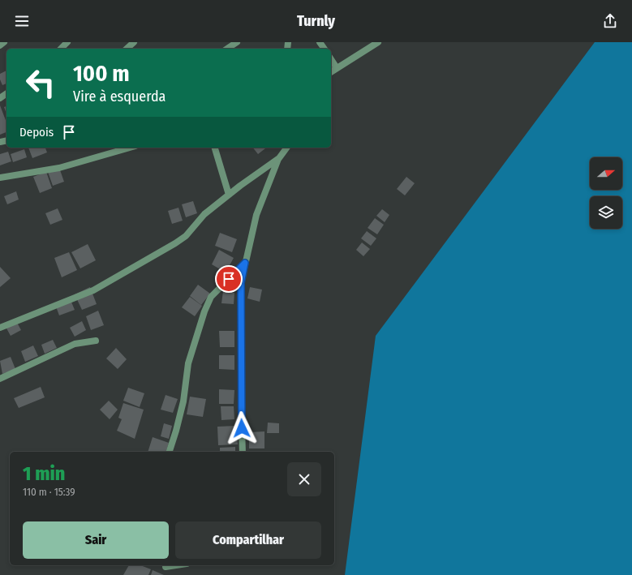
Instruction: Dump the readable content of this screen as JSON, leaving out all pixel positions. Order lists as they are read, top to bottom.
{
  "north": "right",
  "page": {
    "header": "Turnly",
    "turn": ["100 m", "Vire à esquerda"],
    "then": "Depois",
    "heading": ["1 min", "110 m · 15:39"],
    "buttons": ["Sair", "Compartilhar"]
  }
}
